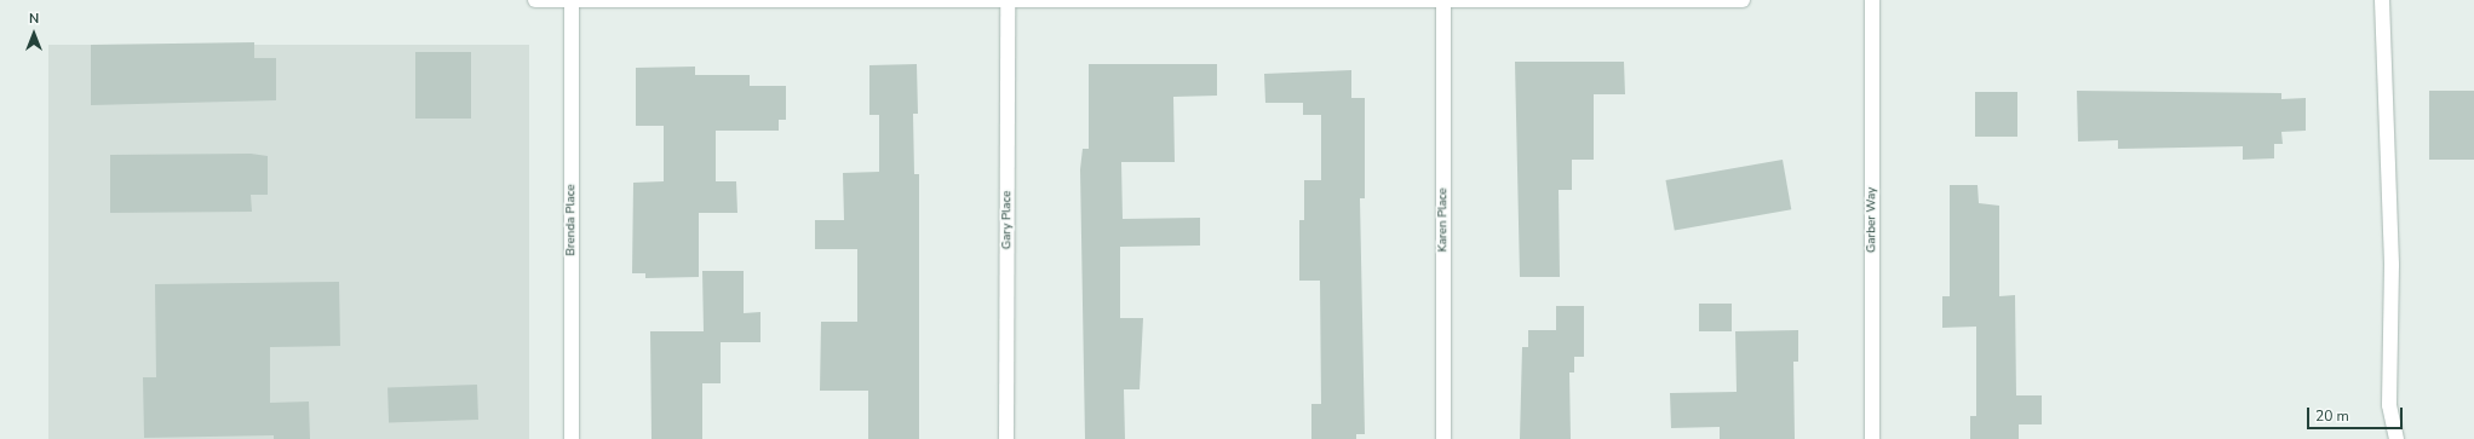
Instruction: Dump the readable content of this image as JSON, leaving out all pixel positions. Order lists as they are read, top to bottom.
{
  "streets": {
    "street": [
      "Brenda Place",
      "Gary Place",
      "Karen Place",
      "Garber Way"
    ]
  },
  "scale_bar": "20 m",
  "north": "top"
}
